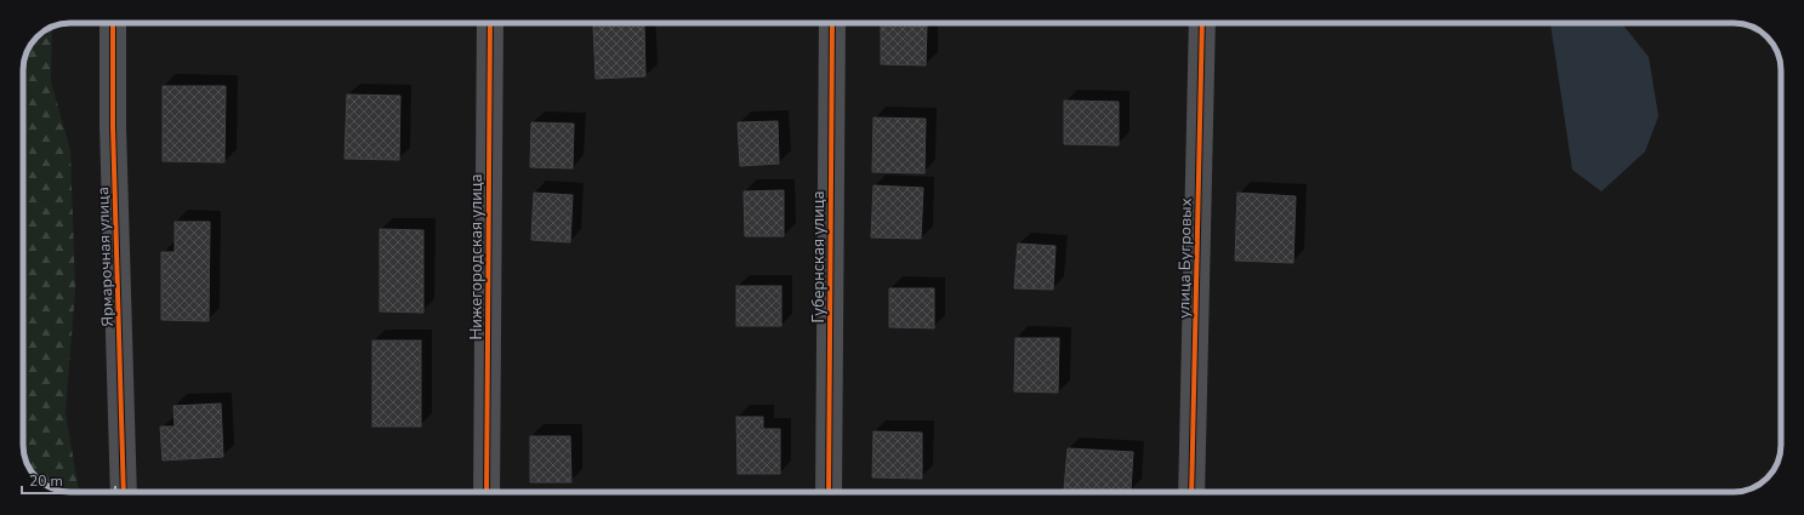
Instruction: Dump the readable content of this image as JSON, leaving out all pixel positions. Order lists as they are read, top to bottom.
{
  "streets": {
    "street": [
      "Ярмарочная улица",
      "Нижегородская улица",
      "Губернская улица",
      "улица Бугровых"
    ]
  },
  "scale_bar": "20 m"
}
